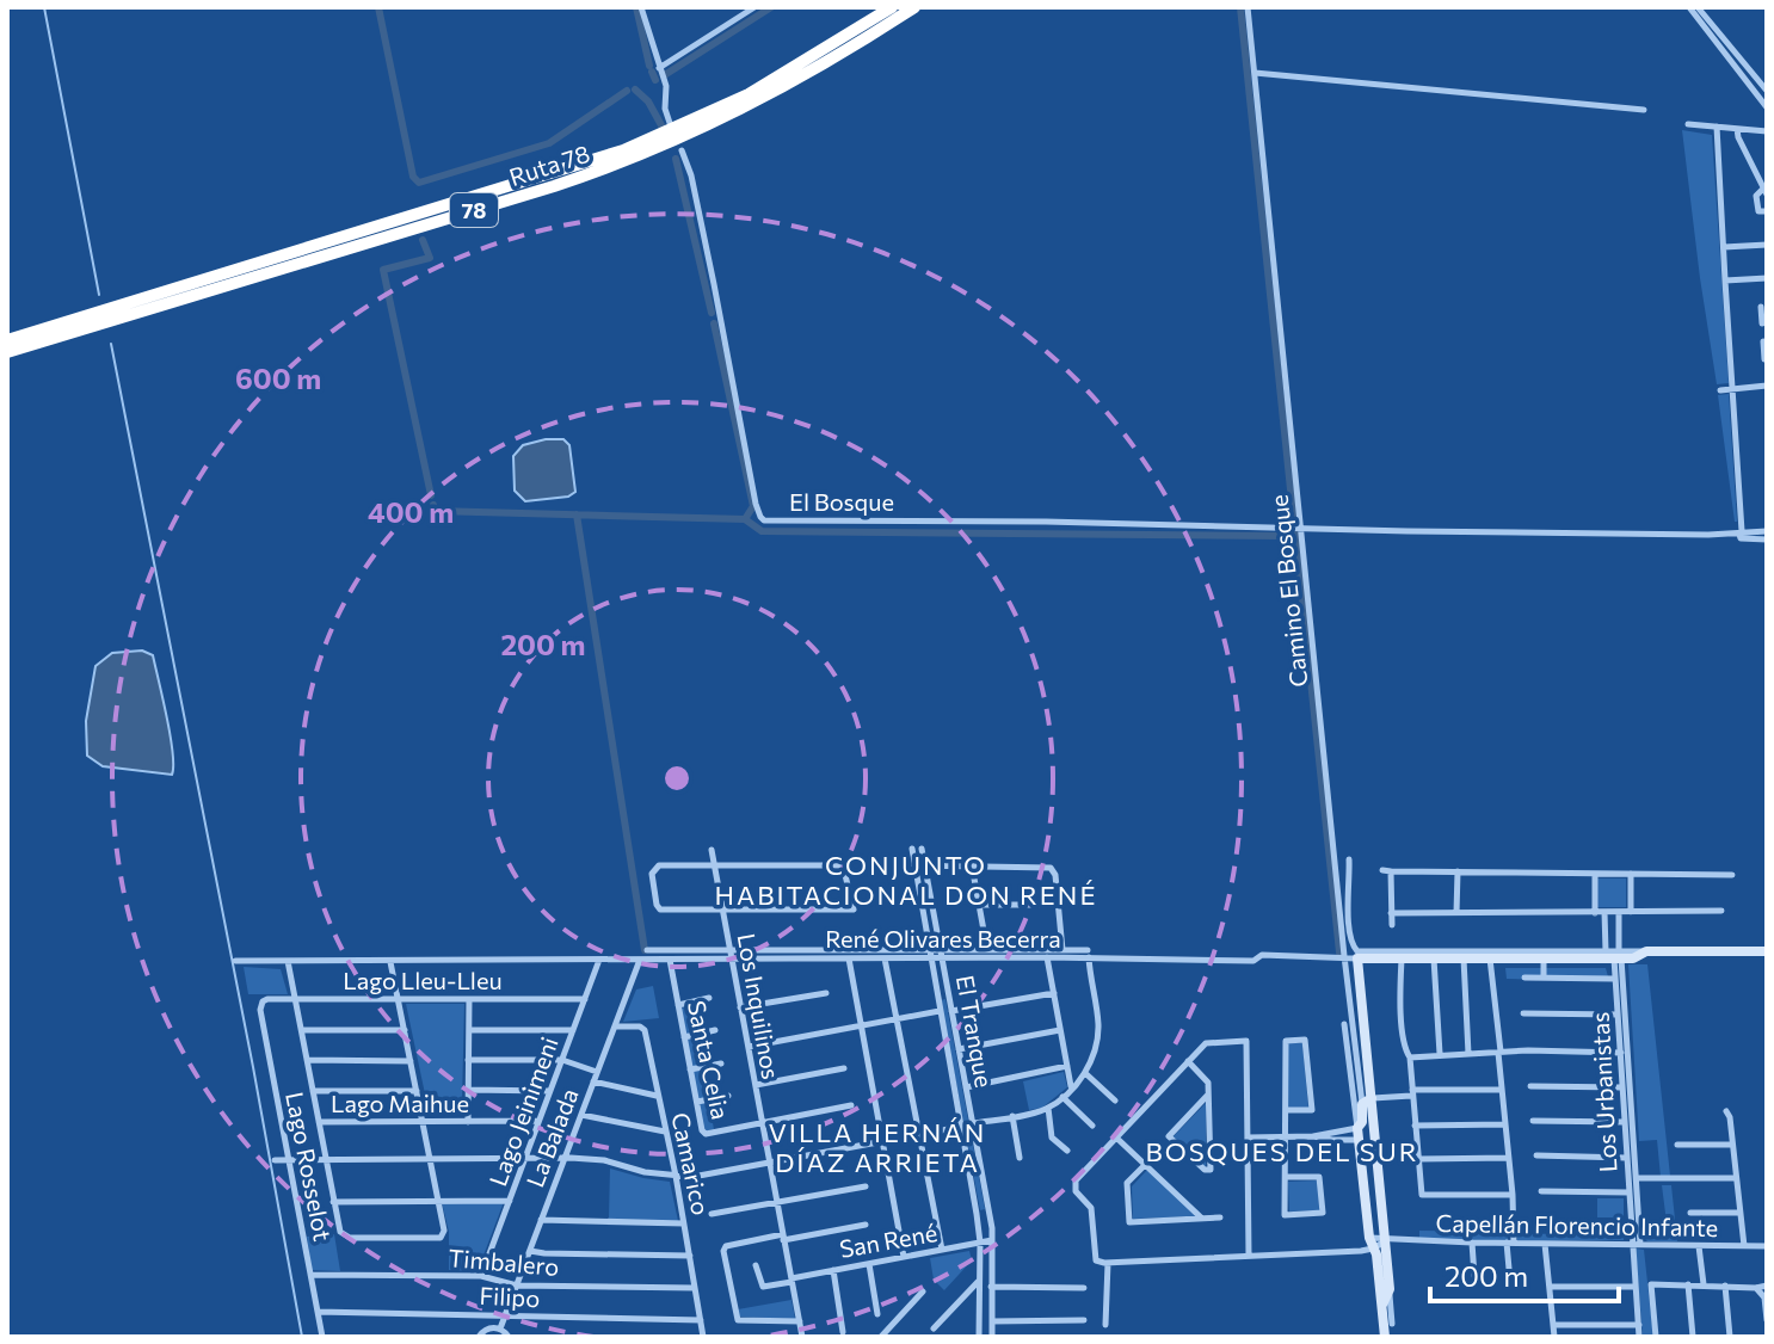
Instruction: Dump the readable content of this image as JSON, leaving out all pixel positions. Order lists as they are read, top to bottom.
{
  "streets": {
    "highway": ["Ruta 78", "78"],
    "street": [
      "El Bosque",
      "Camino El Bosque",
      "René Olivares Becerra",
      "Lago Lleu-Lleu",
      "Los Inquilinos",
      "El Tranque",
      "Santa Celia",
      "Los Urbanistas",
      "Lago Maihue",
      "Lago Jeinimeni",
      "La Balada",
      "Camarico",
      "Lago Rosselot",
      "Capellán Florencio Infante",
      "San René",
      "Timbalero",
      "Filipo"
    ]
  },
  "crossings": [
    ["El Bosque", "Camino El Bosque"],
    ["Camino El Bosque", "René Olivares Becerra"],
    ["Camino El Bosque", "Capellán Florencio Infante"],
    ["René Olivares Becerra", "Los Inquilinos"],
    ["René Olivares Becerra", "El Tranque"],
    ["René Olivares Becerra", "Santa Celia"],
    ["René Olivares Becerra", "Los Urbanistas"],
    ["René Olivares Becerra", "Lago Jeinimeni"],
    ["René Olivares Becerra", "La Balada"],
    ["Lago Lleu-Lleu", "Lago Jeinimeni"],
    ["Lago Lleu-Lleu", "Lago Rosselot"],
    ["Los Inquilinos", "Santa Celia"],
    ["Los Inquilinos", "San René"],
    ["El Tranque", "San René"],
    ["Los Urbanistas", "Capellán Florencio Infante"],
    ["Lago Maihue", "Lago Jeinimeni"],
    ["Lago Jeinimeni", "Timbalero"],
    ["La Balada", "Camarico"],
    ["La Balada", "Timbalero"],
    ["La Balada", "Filipo"],
    ["Camarico", "Timbalero"],
    ["Camarico", "Filipo"],
    ["Lago Rosselot", "Timbalero"],
    ["Lago Rosselot", "Filipo"]
  ],
  "districts": ["CONJUNTO HABITACIONAL DON RENÉ", "VILLA HERNÁN DÍAZ ARRIETA", "BOSQUES DEL SUR"],
  "scale_bar": "200 m",
  "rings": ["600 m", "400 m", "200 m"]
}
